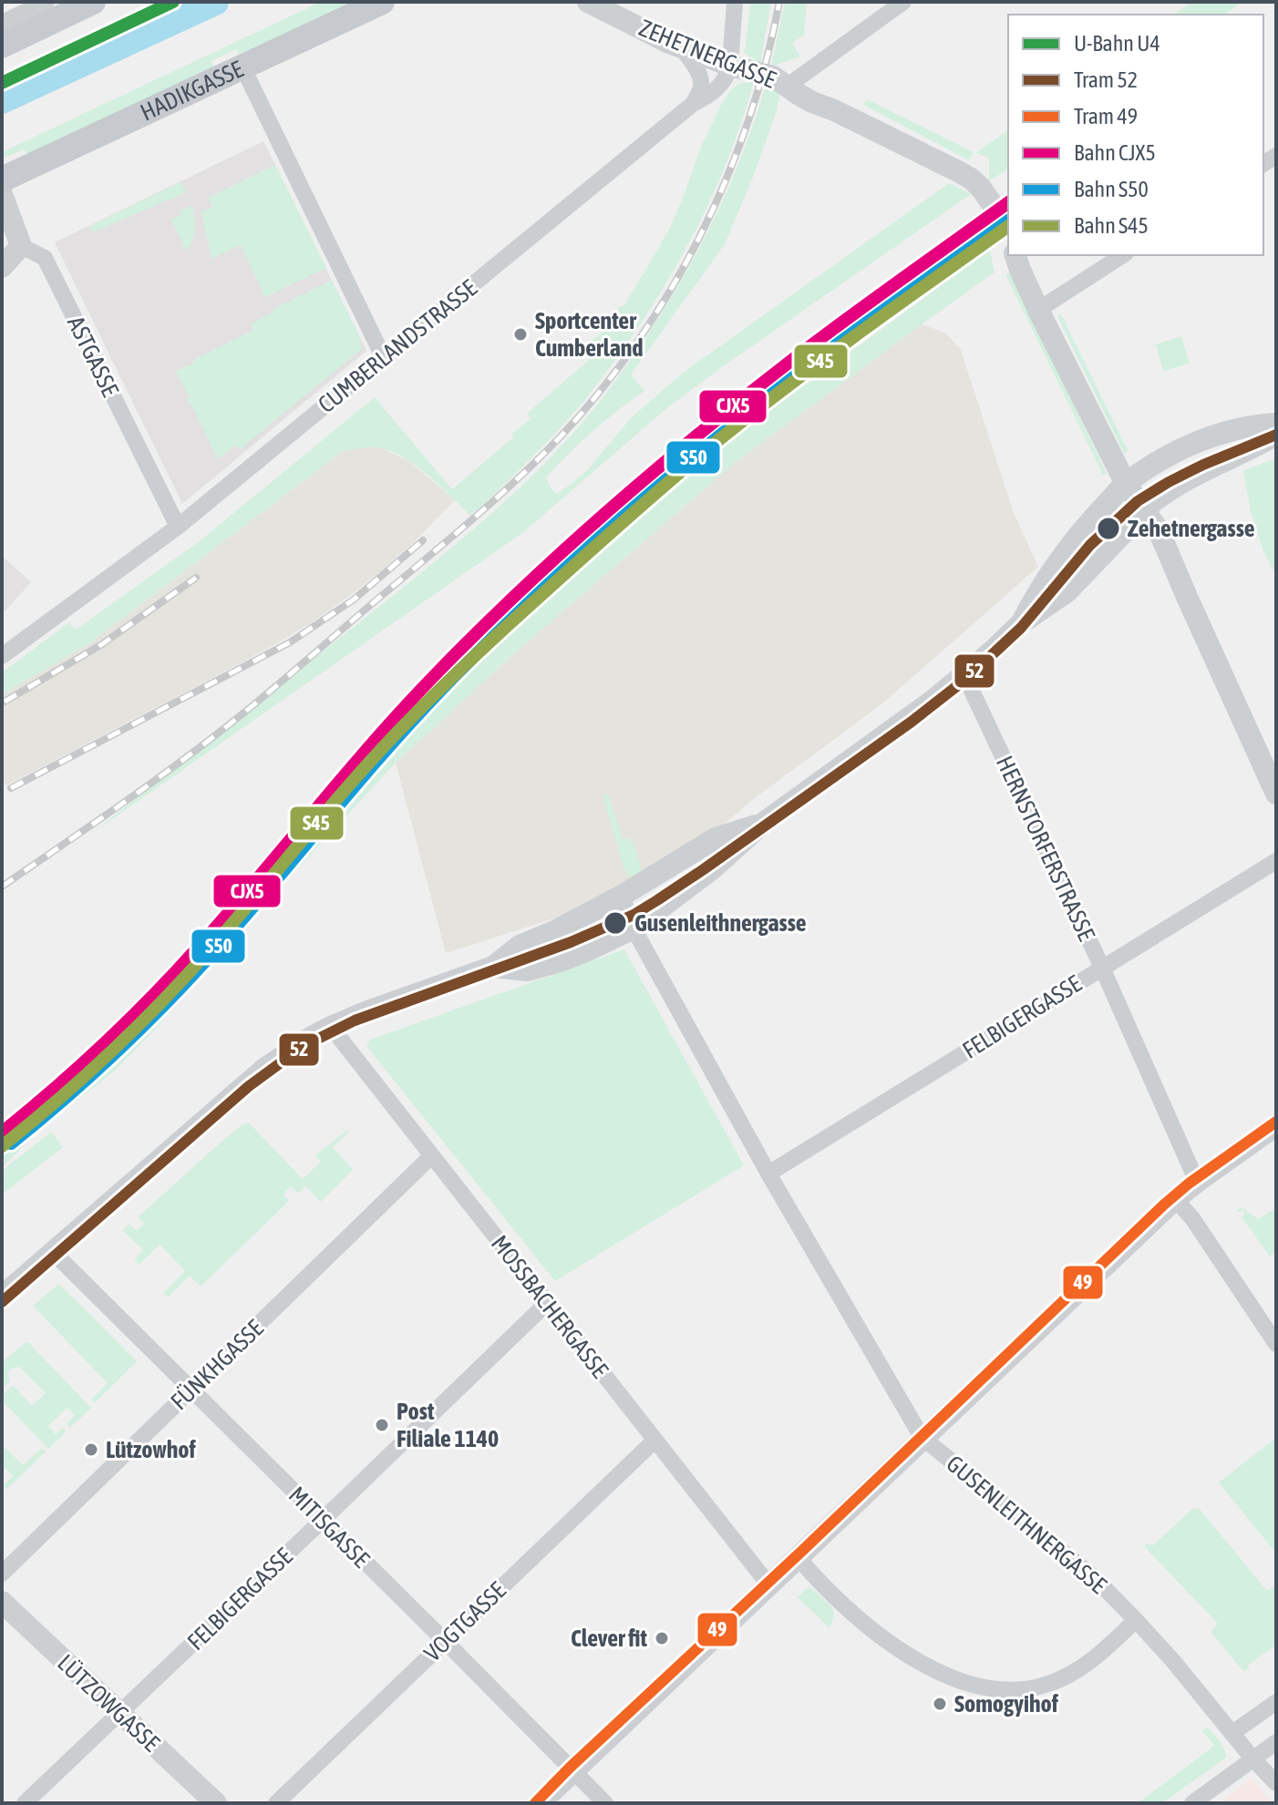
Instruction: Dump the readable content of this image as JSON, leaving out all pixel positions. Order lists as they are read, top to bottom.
{
  "streets": {
    "main road": ["ZEHETNERGASSE", "HADIKGASSE", "LÜTZOWGASSE"],
    "street": [
      "CUMBERLANDSTRASSE",
      "ASTGASSE",
      "HERNSTORFERSTRASSE",
      "FELBIGERGASSE",
      "MOSSBACHERGASSE",
      "FÜNKHGASSE",
      "GUSENLEITHNERGASSE",
      "MITISGASSE",
      "VOGTGASSE"
    ]
  },
  "crossings": [
    ["ZEHETNERGASSE", "CUMBERLANDSTRASSE"],
    ["CUMBERLANDSTRASSE", "ASTGASSE"],
    ["HERNSTORFERSTRASSE", "FELBIGERGASSE"],
    ["FELBIGERGASSE", "MOSSBACHERGASSE"],
    ["FELBIGERGASSE", "GUSENLEITHNERGASSE"],
    ["FELBIGERGASSE", "MITISGASSE"],
    ["FELBIGERGASSE", "LÜTZOWGASSE"],
    ["MOSSBACHERGASSE", "FÜNKHGASSE"],
    ["MOSSBACHERGASSE", "VOGTGASSE"],
    ["FÜNKHGASSE", "MITISGASSE"],
    ["MITISGASSE", "VOGTGASSE"]
  ],
  "places": [
    "Sportcenter Cumberland",
    "Zehetnergasse",
    "Gusenleithnergasse",
    "Post Filiale 1140",
    "Lützowhof",
    "Clever fit",
    "Somogyihof"
  ],
  "lines": [
    "metro line U4",
    "rail line CJX5",
    "rail line S50",
    "rail line S45",
    "tram line 52",
    "tram line 49"
  ],
  "legend": [
    "U-Bahn U4",
    "Tram 52",
    "Tram 49",
    "Bahn CJX5",
    "Bahn S50",
    "Bahn S45"
  ]
}
